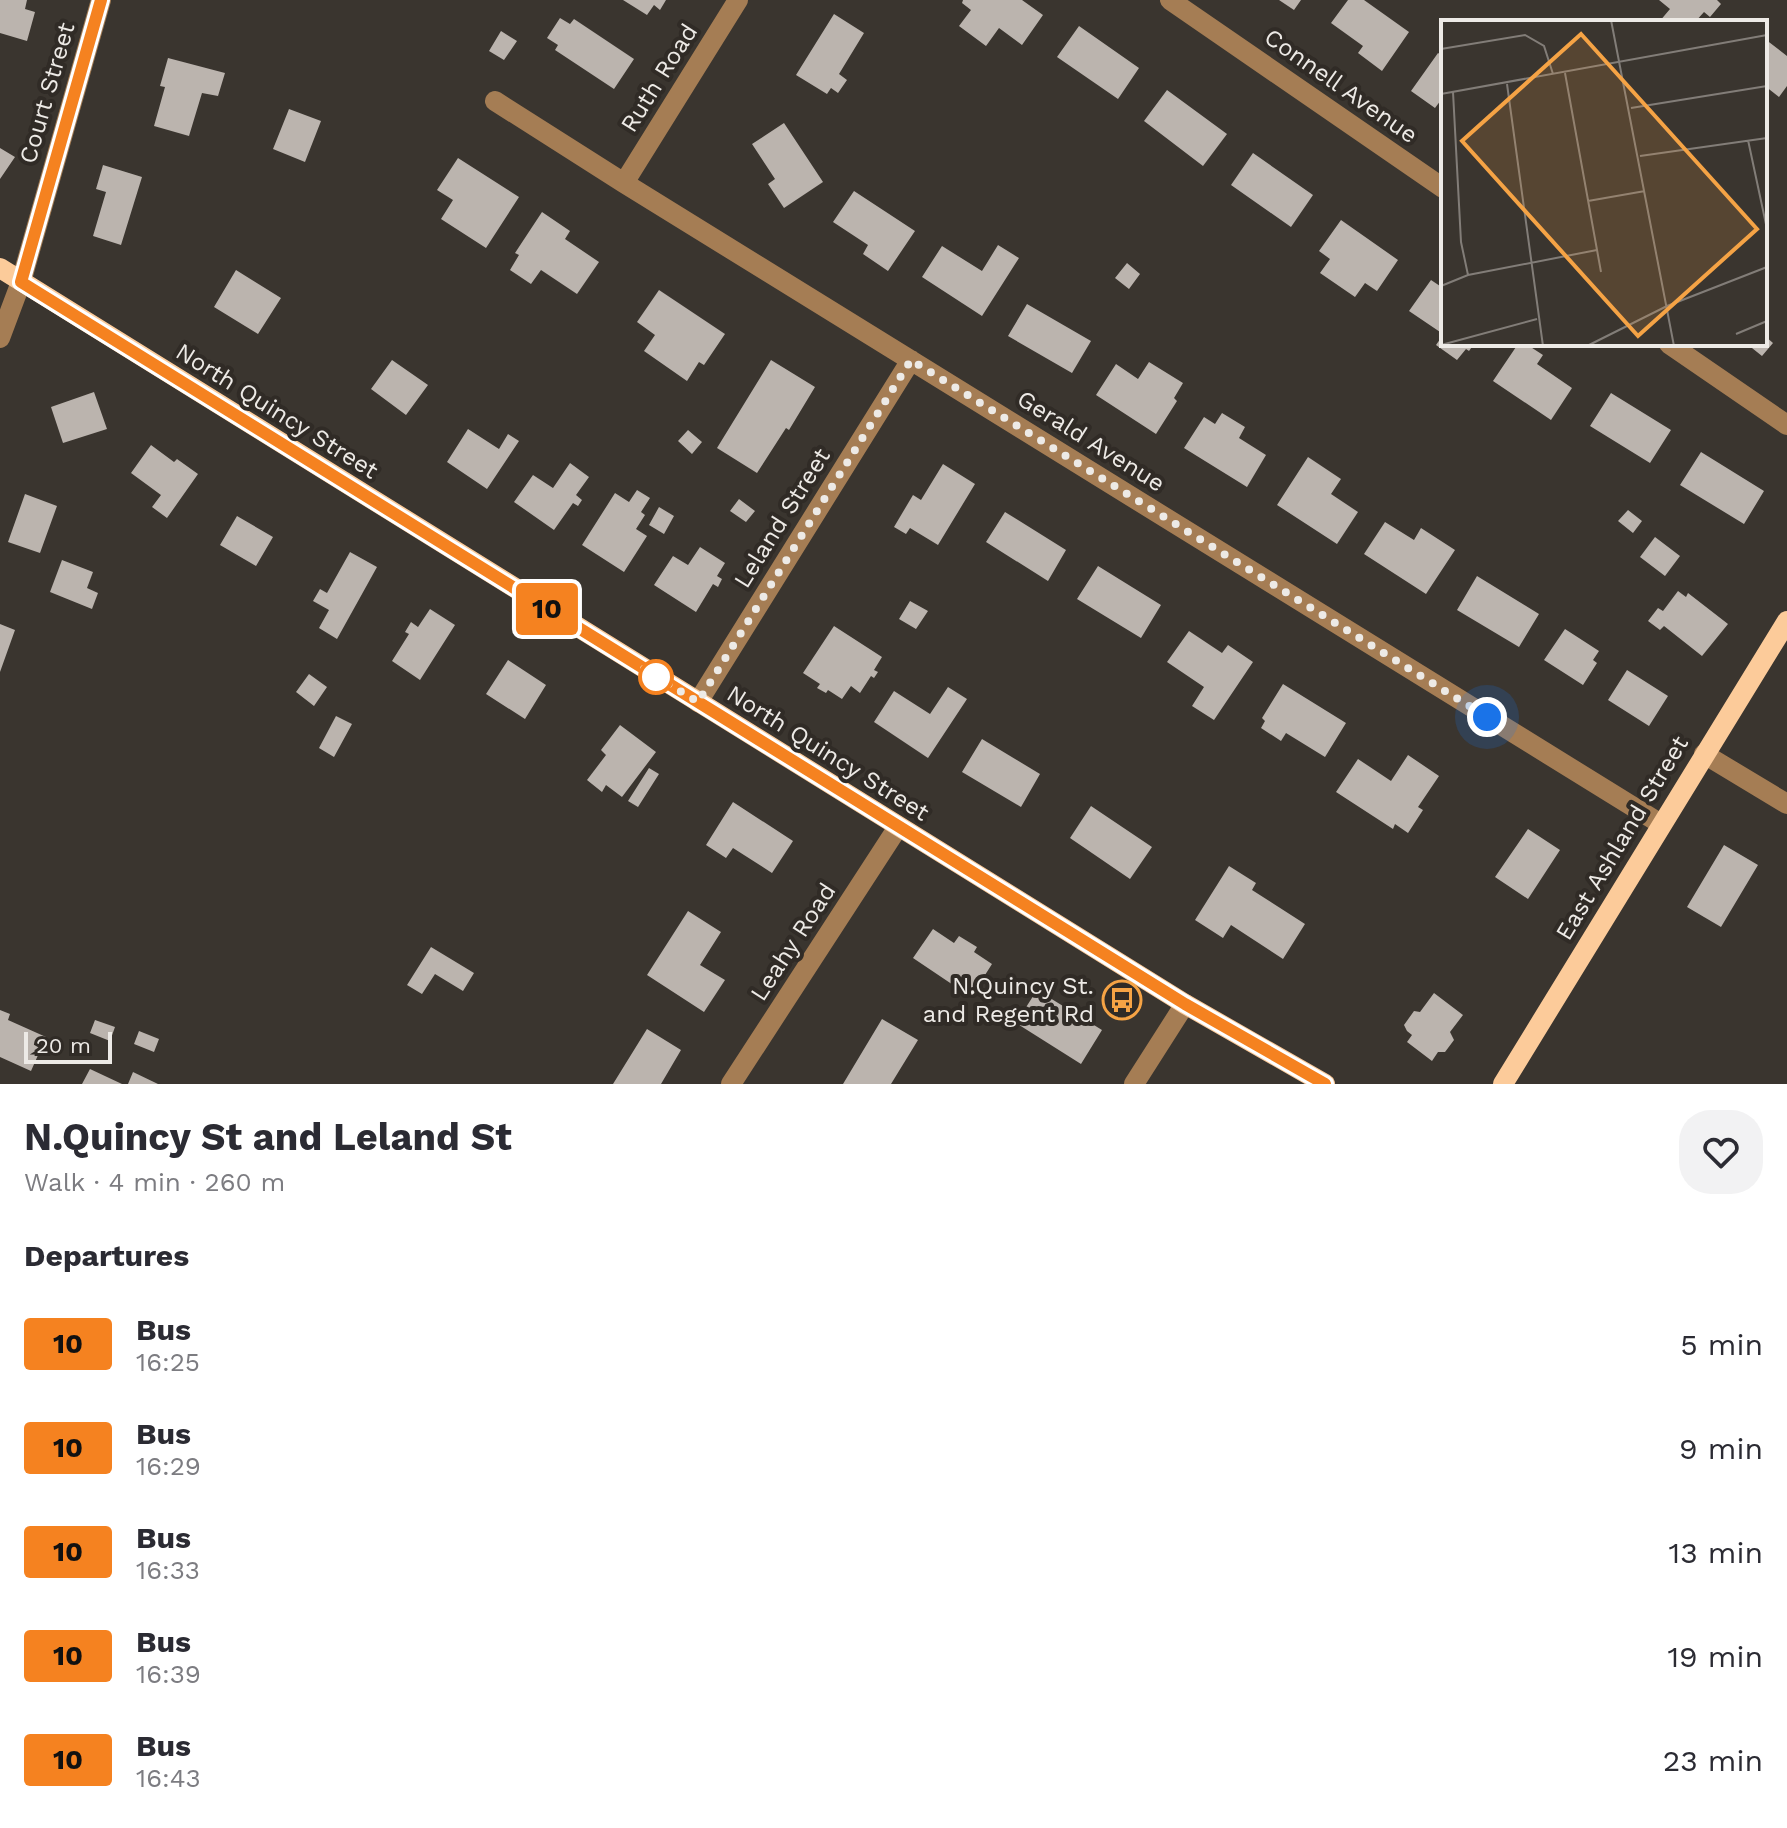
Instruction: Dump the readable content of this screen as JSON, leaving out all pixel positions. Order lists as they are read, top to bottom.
{
  "streets": {
    "main road": ["North Quincy Street", "East Ashland Street"],
    "street": [
      "Ruth Road",
      "Connell Avenue",
      "Court Street",
      "Gerald Avenue",
      "Leland Street",
      "Leahy Road"
    ]
  },
  "crossings": [
    ["Ruth Road", "Gerald Avenue"],
    ["Court Street", "North Quincy Street"],
    ["North Quincy Street", "Leland Street"],
    ["North Quincy Street", "Leahy Road"],
    ["Gerald Avenue", "Leland Street"],
    ["Gerald Avenue", "East Ashland Street"]
  ],
  "places": {
    "bus stop": ["N.Quincy St. and Regent Rd"]
  },
  "lines": ["bus line 10"],
  "scale_bar": "20 m",
  "page": {
    "on_map": "10",
    "scale": "20 m",
    "heading": [
      ["N.Quincy St and Leland St", "Walk · 4 min · 260 m"],
      "Departures"
    ],
    "list": [
      {
        "mark": "10",
        "name": "Bus",
        "note": "16:25",
        "value": "5 min"
      },
      {
        "mark": "10",
        "name": "Bus",
        "note": "16:29",
        "value": "9 min"
      },
      {
        "mark": "10",
        "name": "Bus",
        "note": "16:33",
        "value": "13 min"
      },
      {
        "mark": "10",
        "name": "Bus",
        "note": "16:39",
        "value": "19 min"
      },
      {
        "mark": "10",
        "name": "Bus",
        "note": "16:43",
        "value": "23 min"
      }
    ]
  }
}
